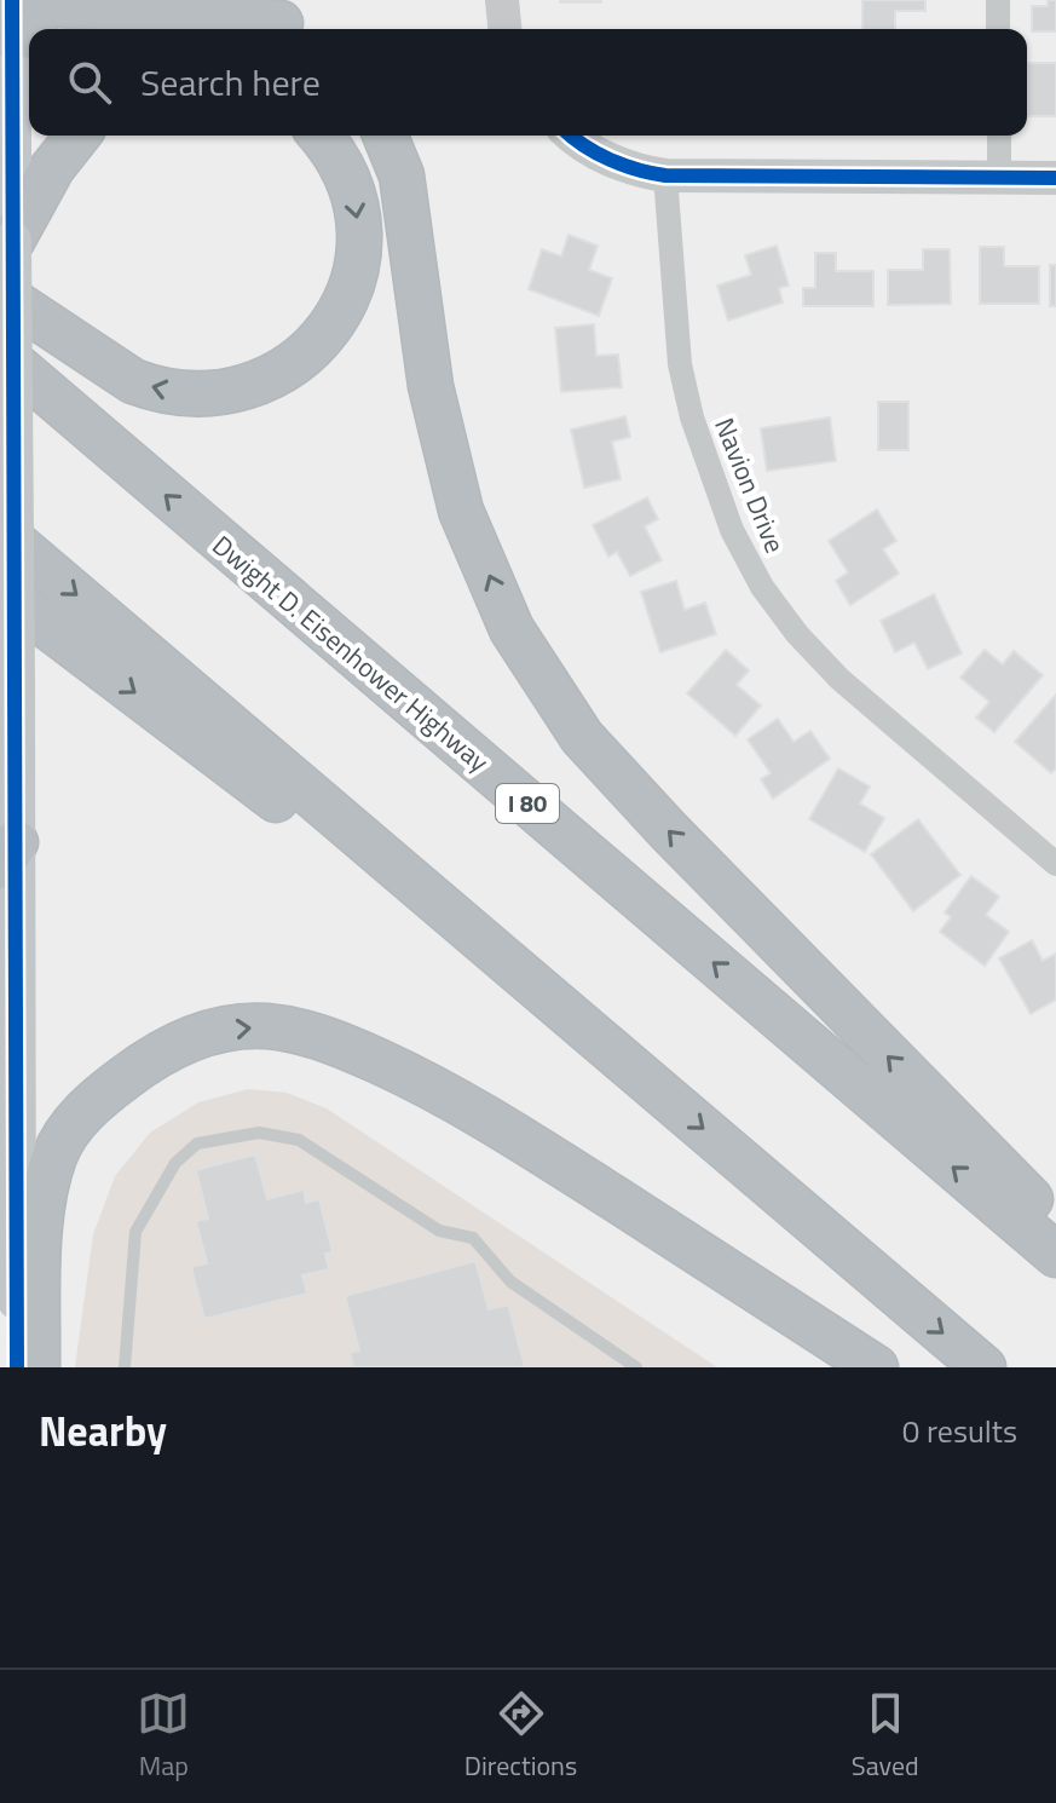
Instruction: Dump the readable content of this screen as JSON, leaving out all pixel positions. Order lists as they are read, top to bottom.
{
  "streets": {
    "highway": ["Dwight D. Eisenhower Highway", "I 80"],
    "street": ["Navion Drive"]
  },
  "page": {
    "search": "Search here",
    "heading": ["Nearby", "0 results"],
    "nav": ["Map", "Directions", "Saved"]
  }
}
